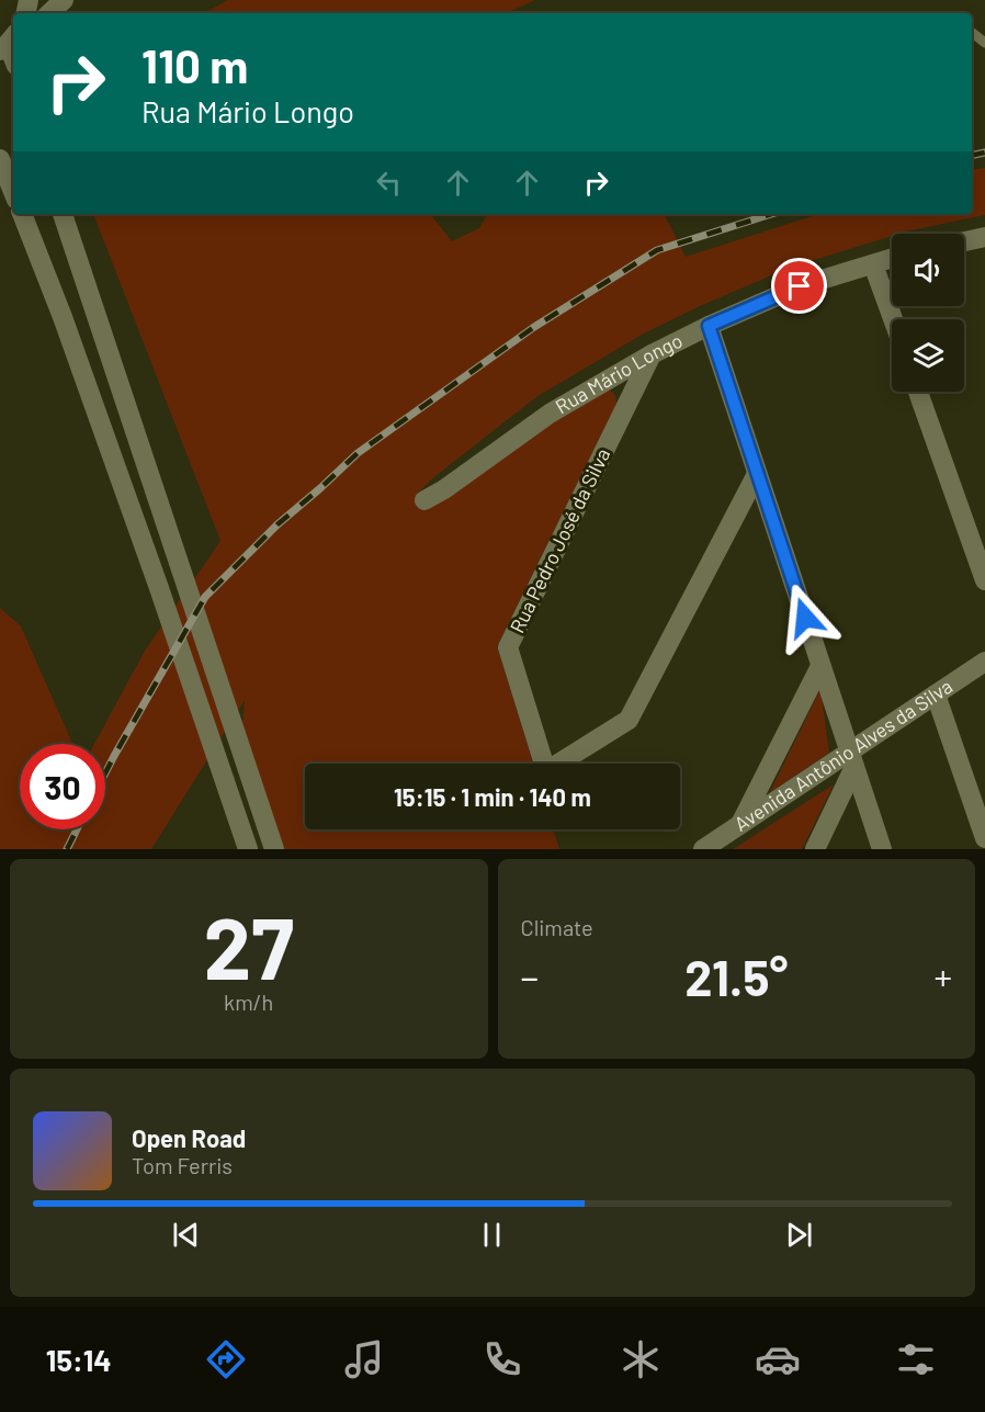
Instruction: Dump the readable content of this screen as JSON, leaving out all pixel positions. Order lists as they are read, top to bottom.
{
  "streets": {
    "street": ["Rua Mário Longo", "Rua Pedro José da Silva", "Avenida Antônio Alves da Silva"]
  },
  "crossings": [
    ["Rua Mário Longo", "Rua Pedro José da Silva"]
  ],
  "page": {
    "turn": ["110 m", "Rua Mário Longo"],
    "limit": "30",
    "trip": "15:15 · 1 min · 140 m",
    "tile": [
      ["27", "km/h"],
      "Climate"
    ],
    "heat": ["−", "21.5°", "+"],
    "song": ["Open Road", "Tom Ferris"],
    "tabs": "15:14"
  }
}
